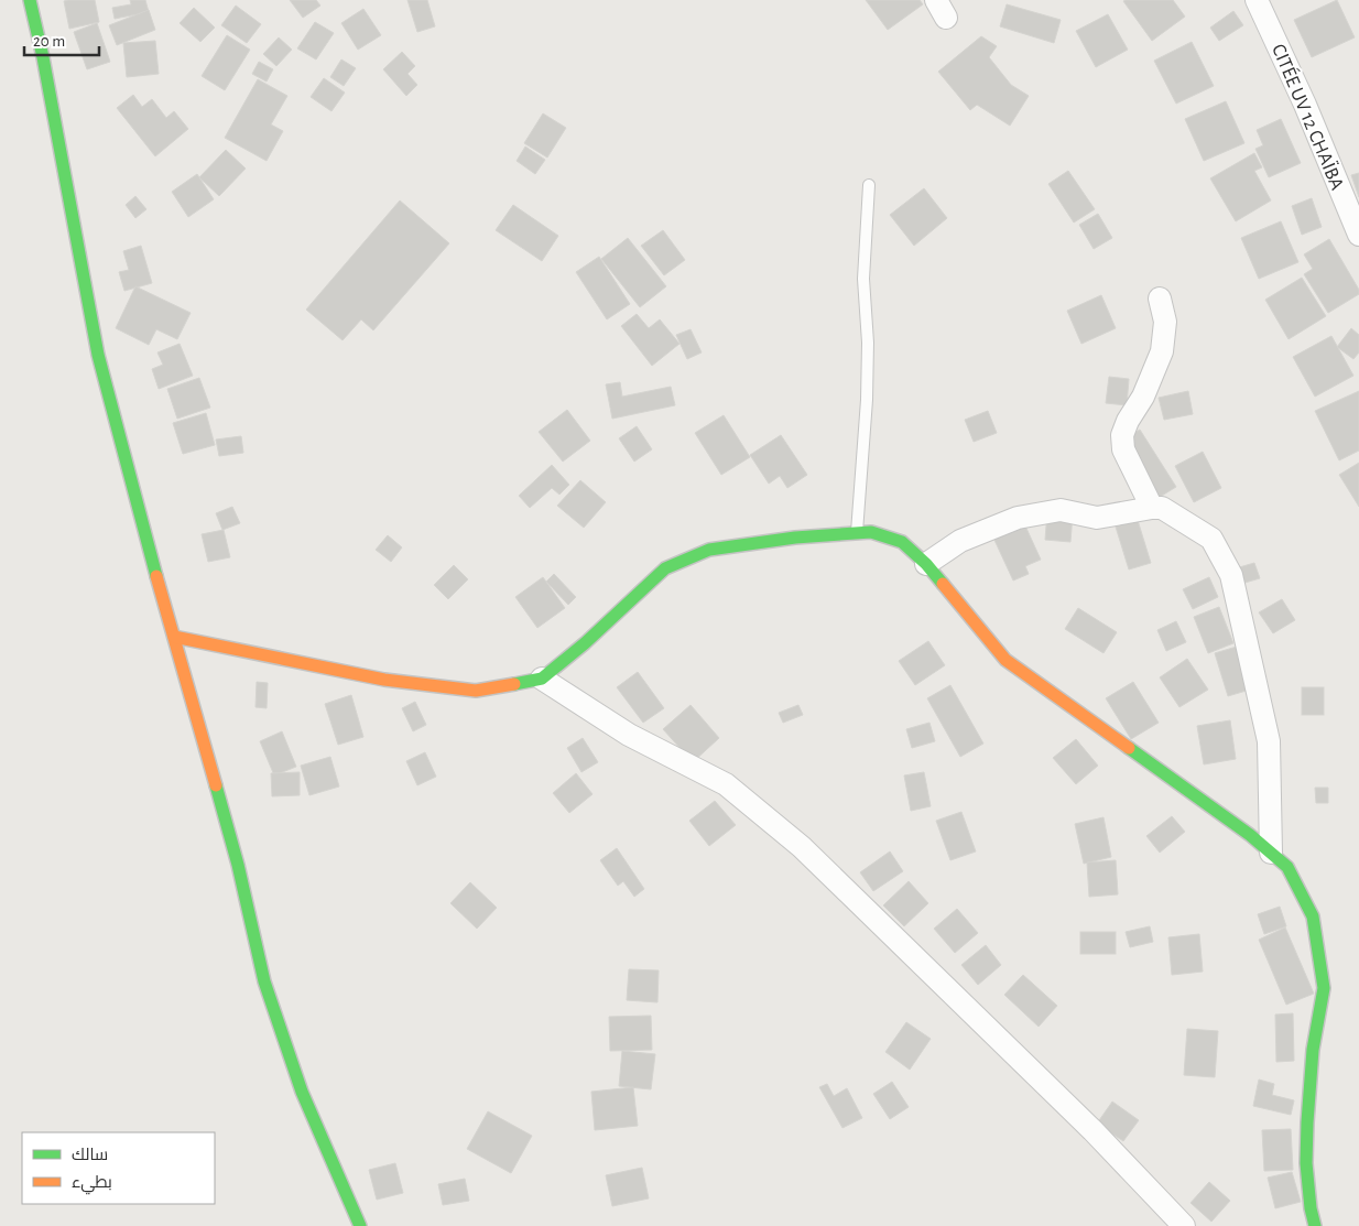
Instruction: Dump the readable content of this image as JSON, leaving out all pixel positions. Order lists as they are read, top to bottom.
{
  "streets": {
    "street": ["CITÉE UV 12 CHAÏBA"]
  },
  "legend": ["سالك", "بطيء"],
  "scale_bar": "20 m"
}
